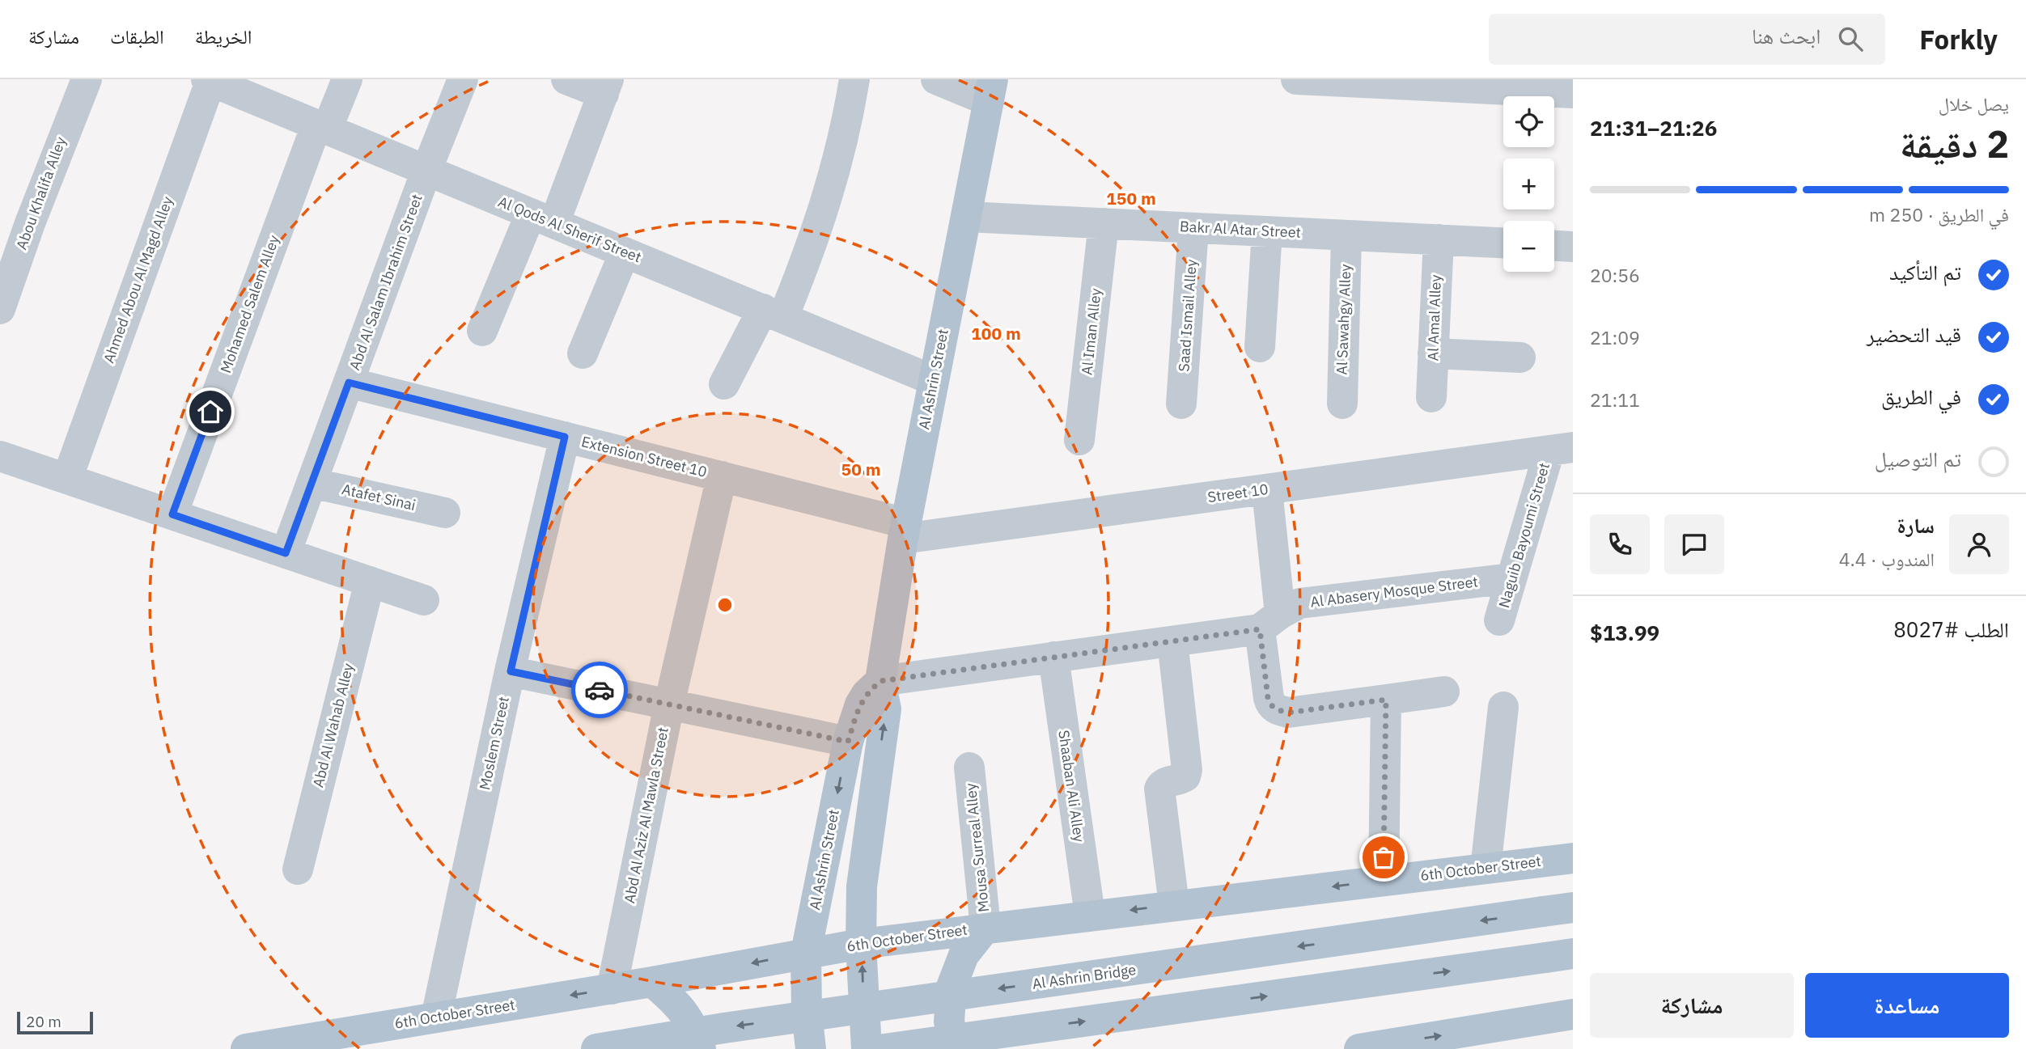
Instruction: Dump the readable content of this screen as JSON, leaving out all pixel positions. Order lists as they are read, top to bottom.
{
  "streets": {
    "main road": ["Al Ashrin Street", "6th October Street", "Al Ashrin Bridge"],
    "street": [
      "Abou Khalifa Alley",
      "Al Qods Al Sherif Street",
      "Bakr Al Atar Street",
      "Ahmed Abou Al Magd Alley",
      "Abd Al Salam Ibrahim Street",
      "Mohamed Salem Alley",
      "Saad Ismail Alley",
      "Al Amal Alley",
      "Al Sawahgy Alley",
      "Al Iman Alley",
      "Extension Street 10",
      "Street 10",
      "Atafet Sinai",
      "Naguib Bayoumi Street",
      "Al Abasery Mosque Street",
      "Abd Al Wahab Alley",
      "Moslem Street",
      "Shaaban Ali Alley",
      "Abd Al Aziz Al Mawla Street",
      "Mousa Surreal Alley"
    ]
  },
  "crossings": [
    ["Al Qods Al Sherif Street", "Ahmed Abou Al Magd Alley"],
    ["Al Qods Al Sherif Street", "Abd Al Salam Ibrahim Street"],
    ["Al Qods Al Sherif Street", "Mohamed Salem Alley"],
    ["Al Qods Al Sherif Street", "Al Ashrin Street"],
    ["Bakr Al Atar Street", "Saad Ismail Alley"],
    ["Bakr Al Atar Street", "Al Amal Alley"],
    ["Bakr Al Atar Street", "Al Sawahgy Alley"],
    ["Bakr Al Atar Street", "Al Iman Alley"],
    ["Bakr Al Atar Street", "Al Ashrin Street"],
    ["Abd Al Salam Ibrahim Street", "Extension Street 10"],
    ["Abd Al Salam Ibrahim Street", "Atafet Sinai"],
    ["Al Ashrin Street", "Extension Street 10"],
    ["Al Ashrin Street", "Street 10"],
    ["Al Ashrin Street", "Al Abasery Mosque Street"],
    ["Al Ashrin Street", "6th October Street"],
    ["Extension Street 10", "Street 10"],
    ["Extension Street 10", "Moslem Street"],
    ["Extension Street 10", "Abd Al Aziz Al Mawla Street"],
    ["Street 10", "Naguib Bayoumi Street"],
    ["Naguib Bayoumi Street", "Al Abasery Mosque Street"],
    ["Al Abasery Mosque Street", "Shaaban Ali Alley"],
    ["Moslem Street", "6th October Street"],
    ["Shaaban Ali Alley", "6th October Street"],
    ["Abd Al Aziz Al Mawla Street", "6th October Street"],
    ["Mousa Surreal Alley", "6th October Street"]
  ],
  "scale_bar": "20 m",
  "page": {
    "header": "Forkly",
    "search": "ابحث هنا",
    "nav": ["الخريطة", "الطبقات", "مشاركة"],
    "heading": ["2 دقيقة", "يصل خلال", "21:26–21:31"],
    "panel": [
      "سارة",
      "المندوب · 4.4",
      "الطلب #8027",
      "$13.99"
    ],
    "map_buttons": ["+", "−"],
    "bar": "في الطريق · 250 m",
    "list": [
      ["تم التأكيد", "20:56"],
      ["قيد التحضير", "21:09"],
      ["في الطريق", "21:11"],
      "تم التوصيل"
    ],
    "buttons": ["مساعدة", "مشاركة"],
    "scale": "20 m"
  },
  "rings": ["150 m", "100 m", "50 m"]
}
